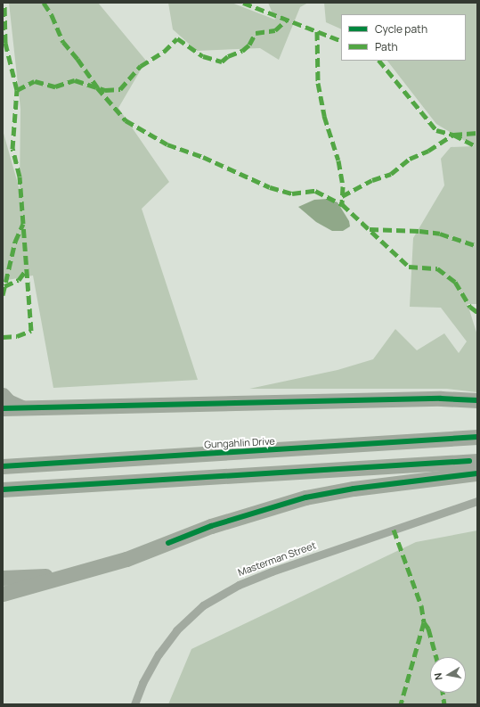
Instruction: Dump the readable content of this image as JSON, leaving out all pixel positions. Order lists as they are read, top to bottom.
{
  "streets": {
    "highway": ["Gungahlin Drive"],
    "street": ["Masterman Street"]
  },
  "legend": ["Cycle path", "Path"],
  "north": "left"
}
